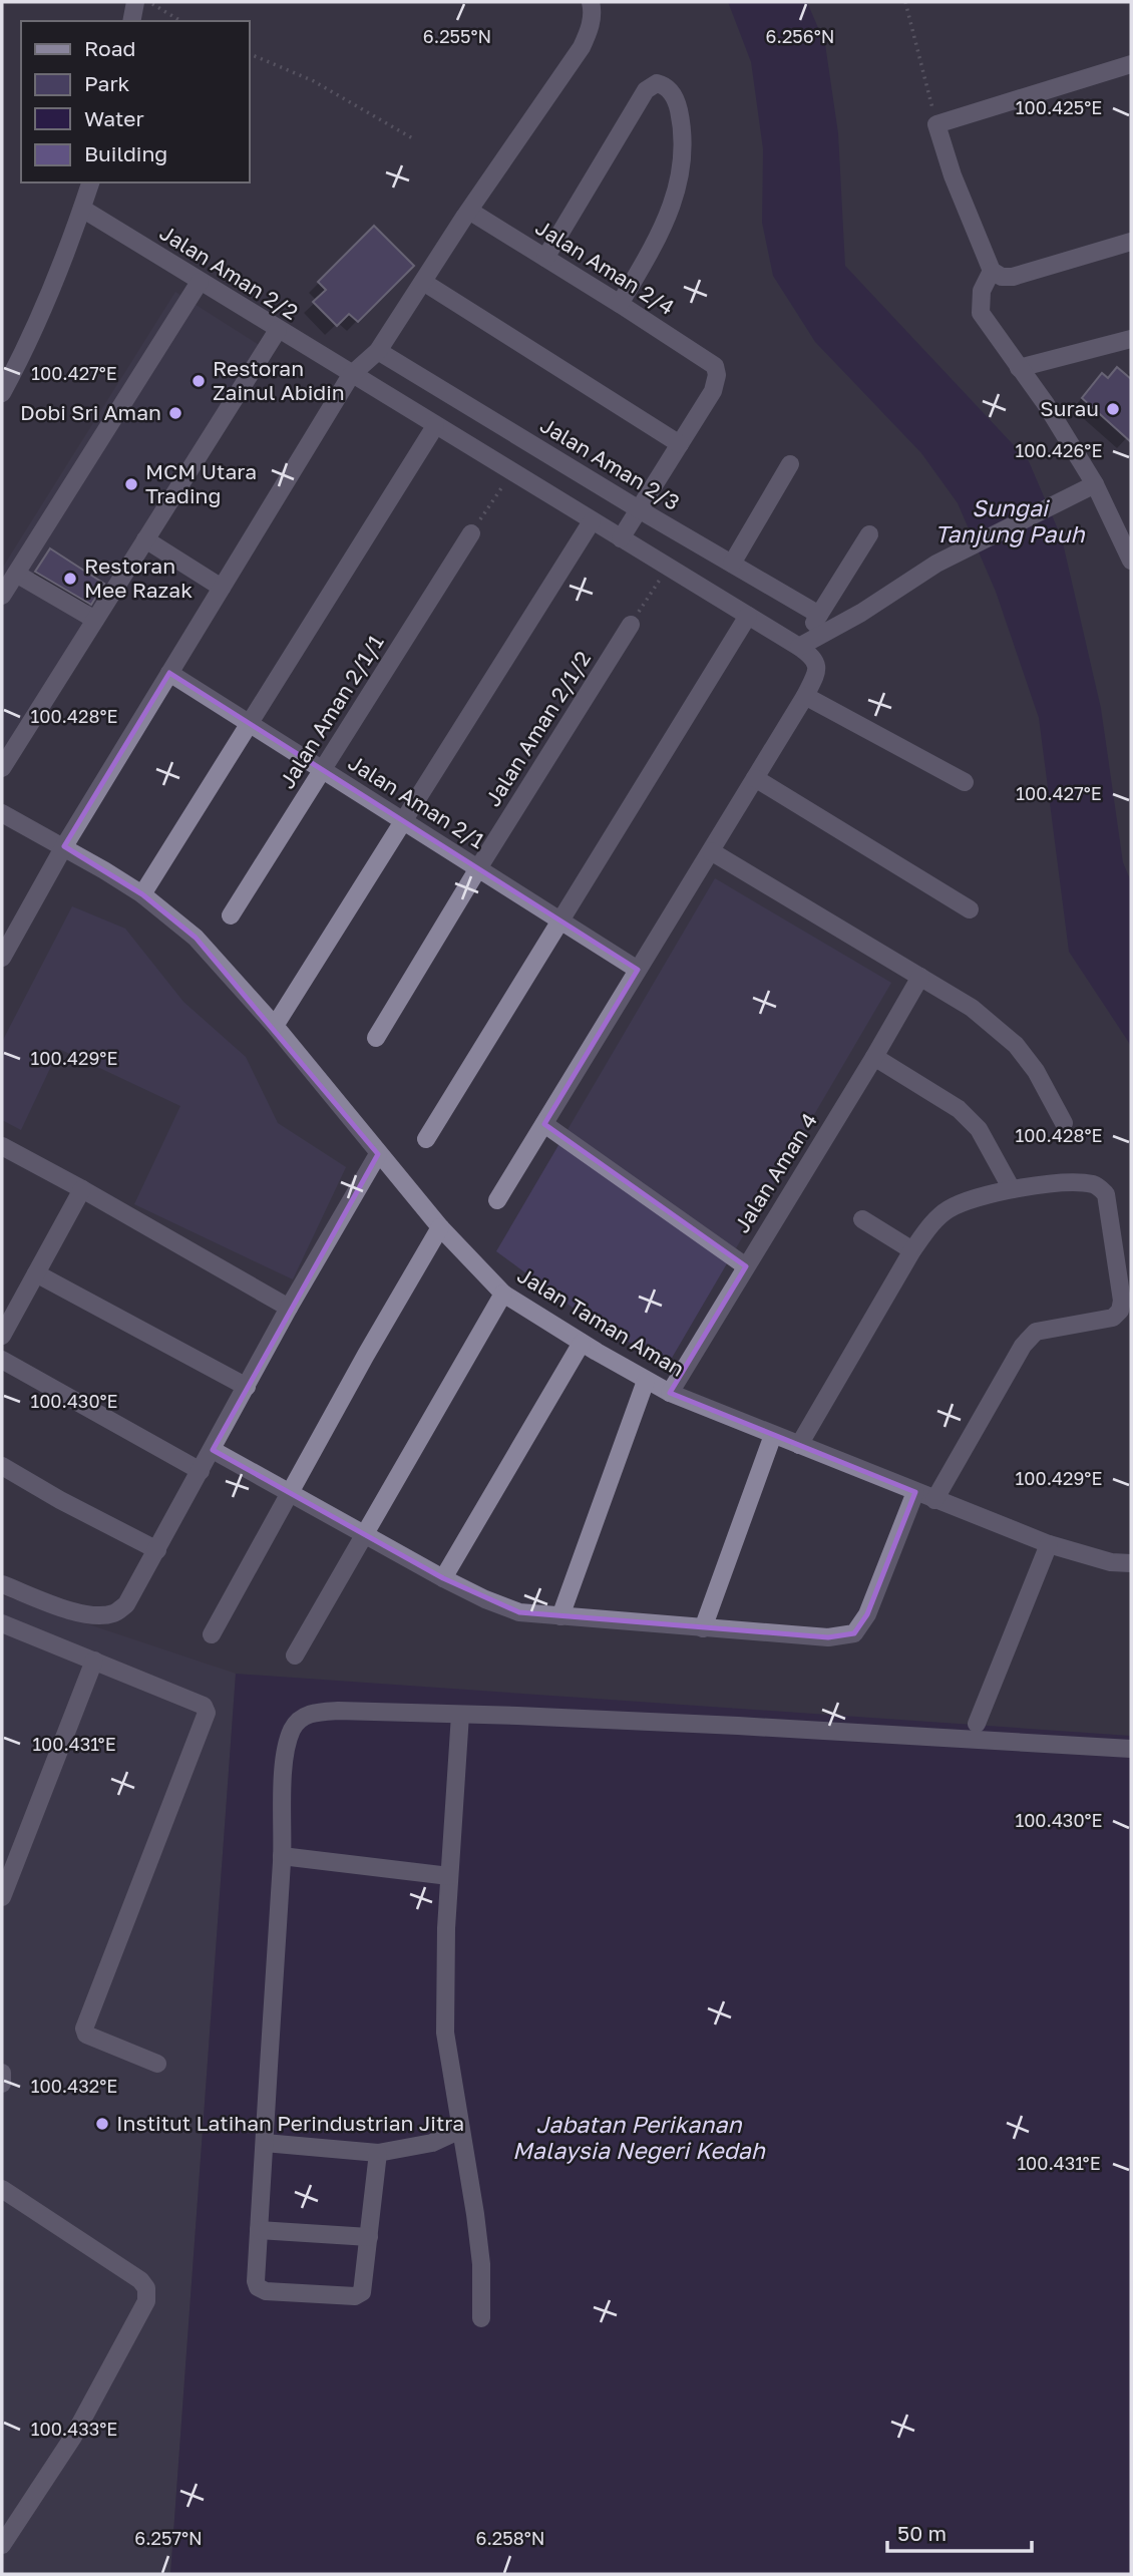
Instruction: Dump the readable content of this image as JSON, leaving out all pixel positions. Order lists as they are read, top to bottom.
{
  "streets": {
    "street": [
      "Jalan Aman 2/4",
      "Jalan Aman 2/2",
      "Jalan Aman 2/3",
      "Jalan Aman 2/1/1",
      "Jalan Aman 2/1/2",
      "Jalan Aman 2/1",
      "Jalan Aman 4",
      "Jalan Taman Aman"
    ]
  },
  "crossings": [
    ["Jalan Aman 2/1/1", "Jalan Aman 2/1"],
    ["Jalan Aman 2/1/2", "Jalan Aman 2/1"],
    ["Jalan Aman 4", "Jalan Taman Aman"]
  ],
  "water": ["Sungai Tanjung Pauh", "Jabatan Perikanan Malaysia Negeri Kedah"],
  "places": [
    "Restoran Zainul Abidin",
    "Surau",
    "Dobi Sri Aman",
    "MCM Utara Trading",
    "Restoran Mee Razak",
    "Institut Latihan Perindustrian Jitra"
  ],
  "legend": [
    "Road",
    "Park",
    "Water",
    "Building"
  ],
  "scale_bar": "50 m",
  "coordinates": [
    "6.255°N",
    "6.256°N",
    "100.425°E",
    "100.427°E",
    "100.426°E",
    "100.428°E",
    "100.429°E",
    "100.430°E",
    "100.431°E",
    "100.432°E",
    "100.433°E",
    "6.257°N",
    "6.258°N"
  ]
}
